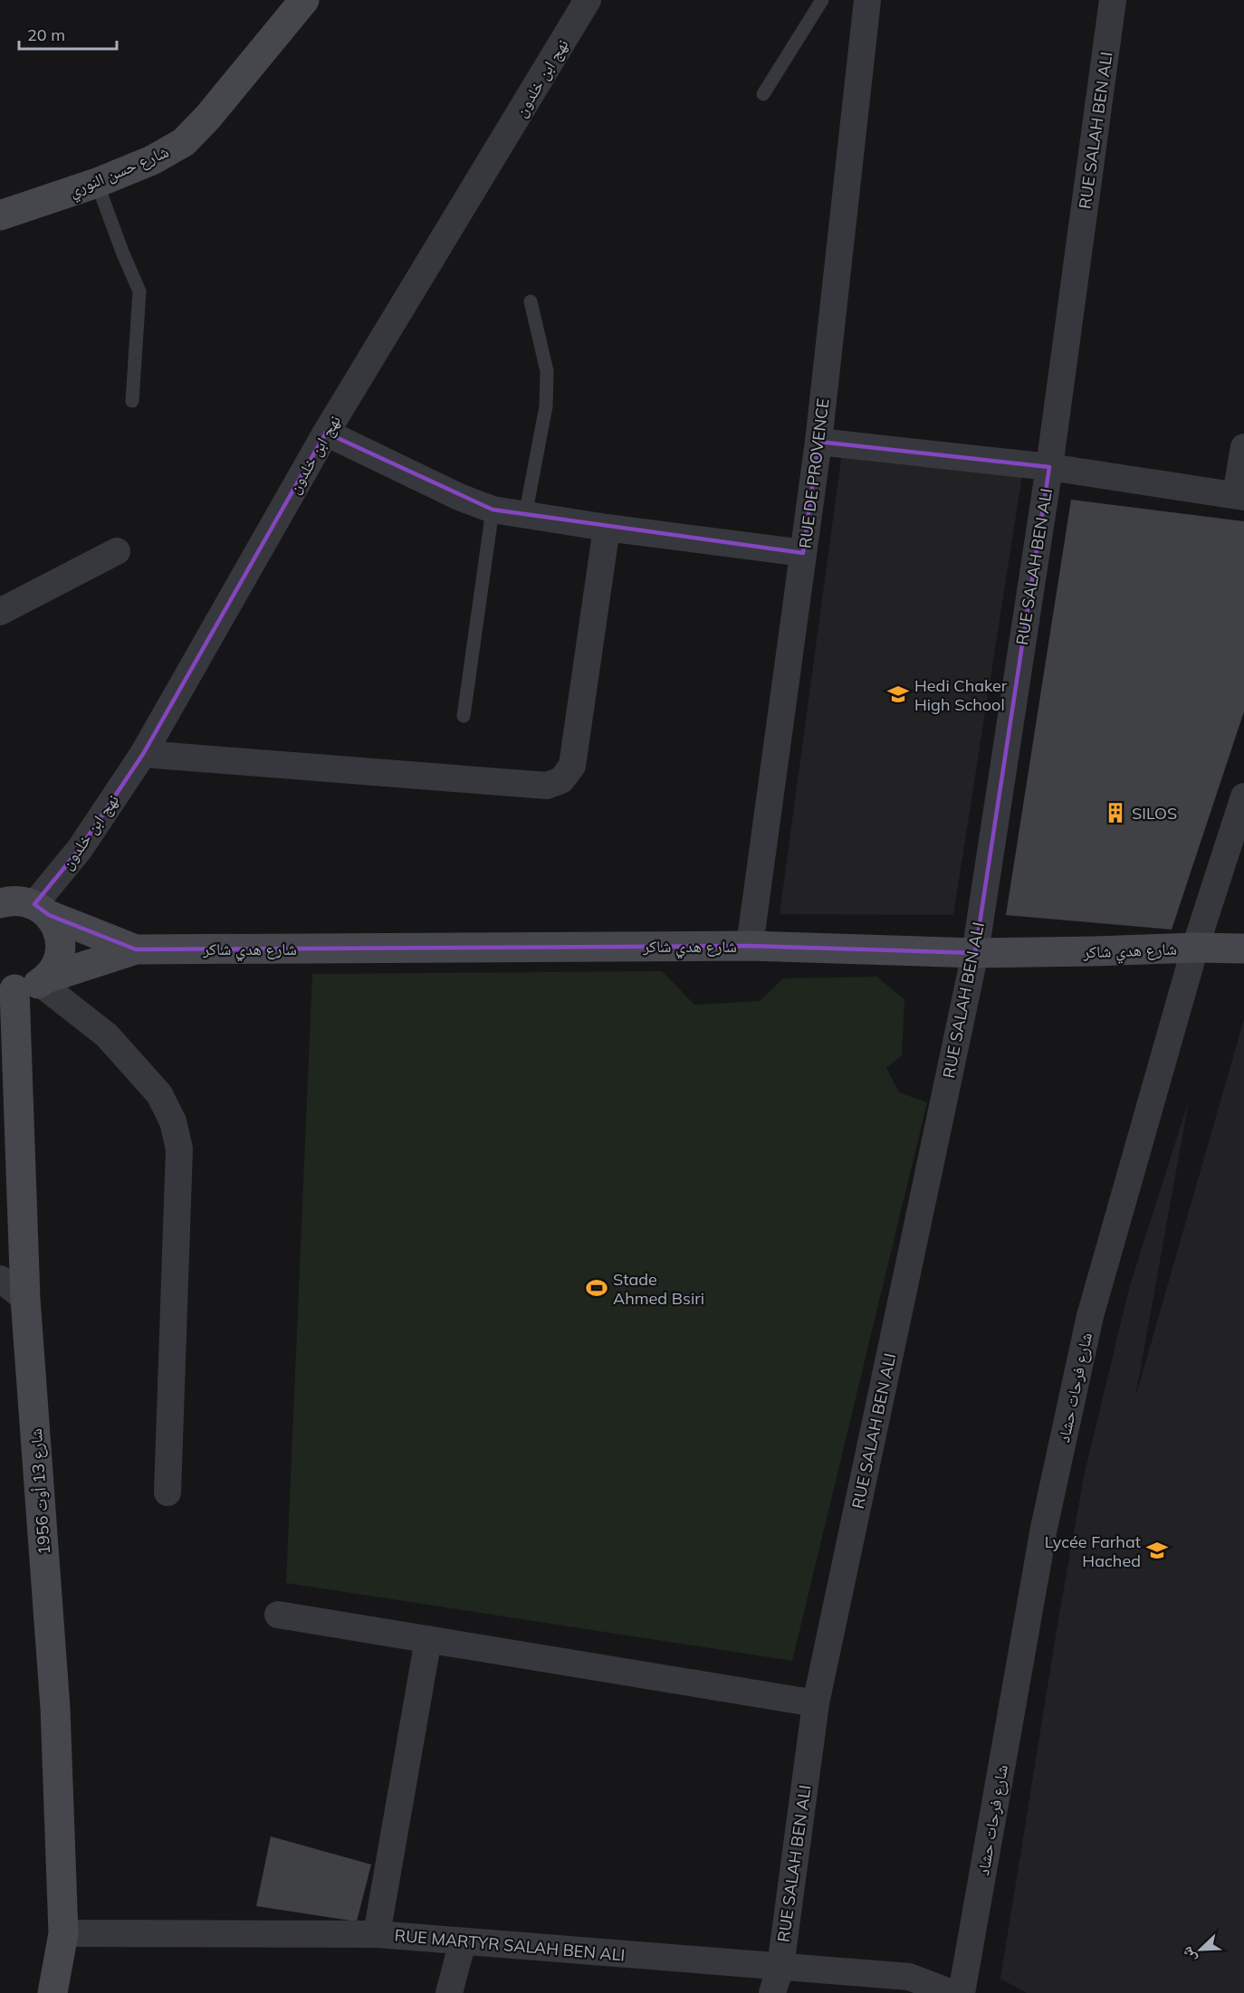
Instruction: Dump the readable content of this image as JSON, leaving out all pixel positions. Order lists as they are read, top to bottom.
{
  "streets": {
    "street": [
      "نهج ابن خلدون",
      "RUE SALAH BEN ALI",
      "شارع حسن النوري",
      "RUE DE PROVENCE",
      "شارع هدي شاكر",
      "شارع فرحات حشاد",
      "شارع 13 أوت 1956",
      "RUE MARTYR SALAH BEN ALI"
    ]
  },
  "crossings": [
    ["RUE SALAH BEN ALI", "شارع هدي شاكر"],
    ["RUE SALAH BEN ALI", "RUE MARTYR SALAH BEN ALI"],
    ["RUE DE PROVENCE", "شارع هدي شاكر"],
    ["شارع هدي شاكر", "شارع فرحات حشاد"],
    ["شارع 13 أوت 1956", "RUE MARTYR SALAH BEN ALI"]
  ],
  "places": {
    "school or university": ["Hedi Chaker High School", "Lycée Farhat Hached"],
    "building": ["SILOS"],
    "sports": ["Stade Ahmed Bsiri"]
  },
  "scale_bar": "20 m",
  "north": "bottom left"
}
